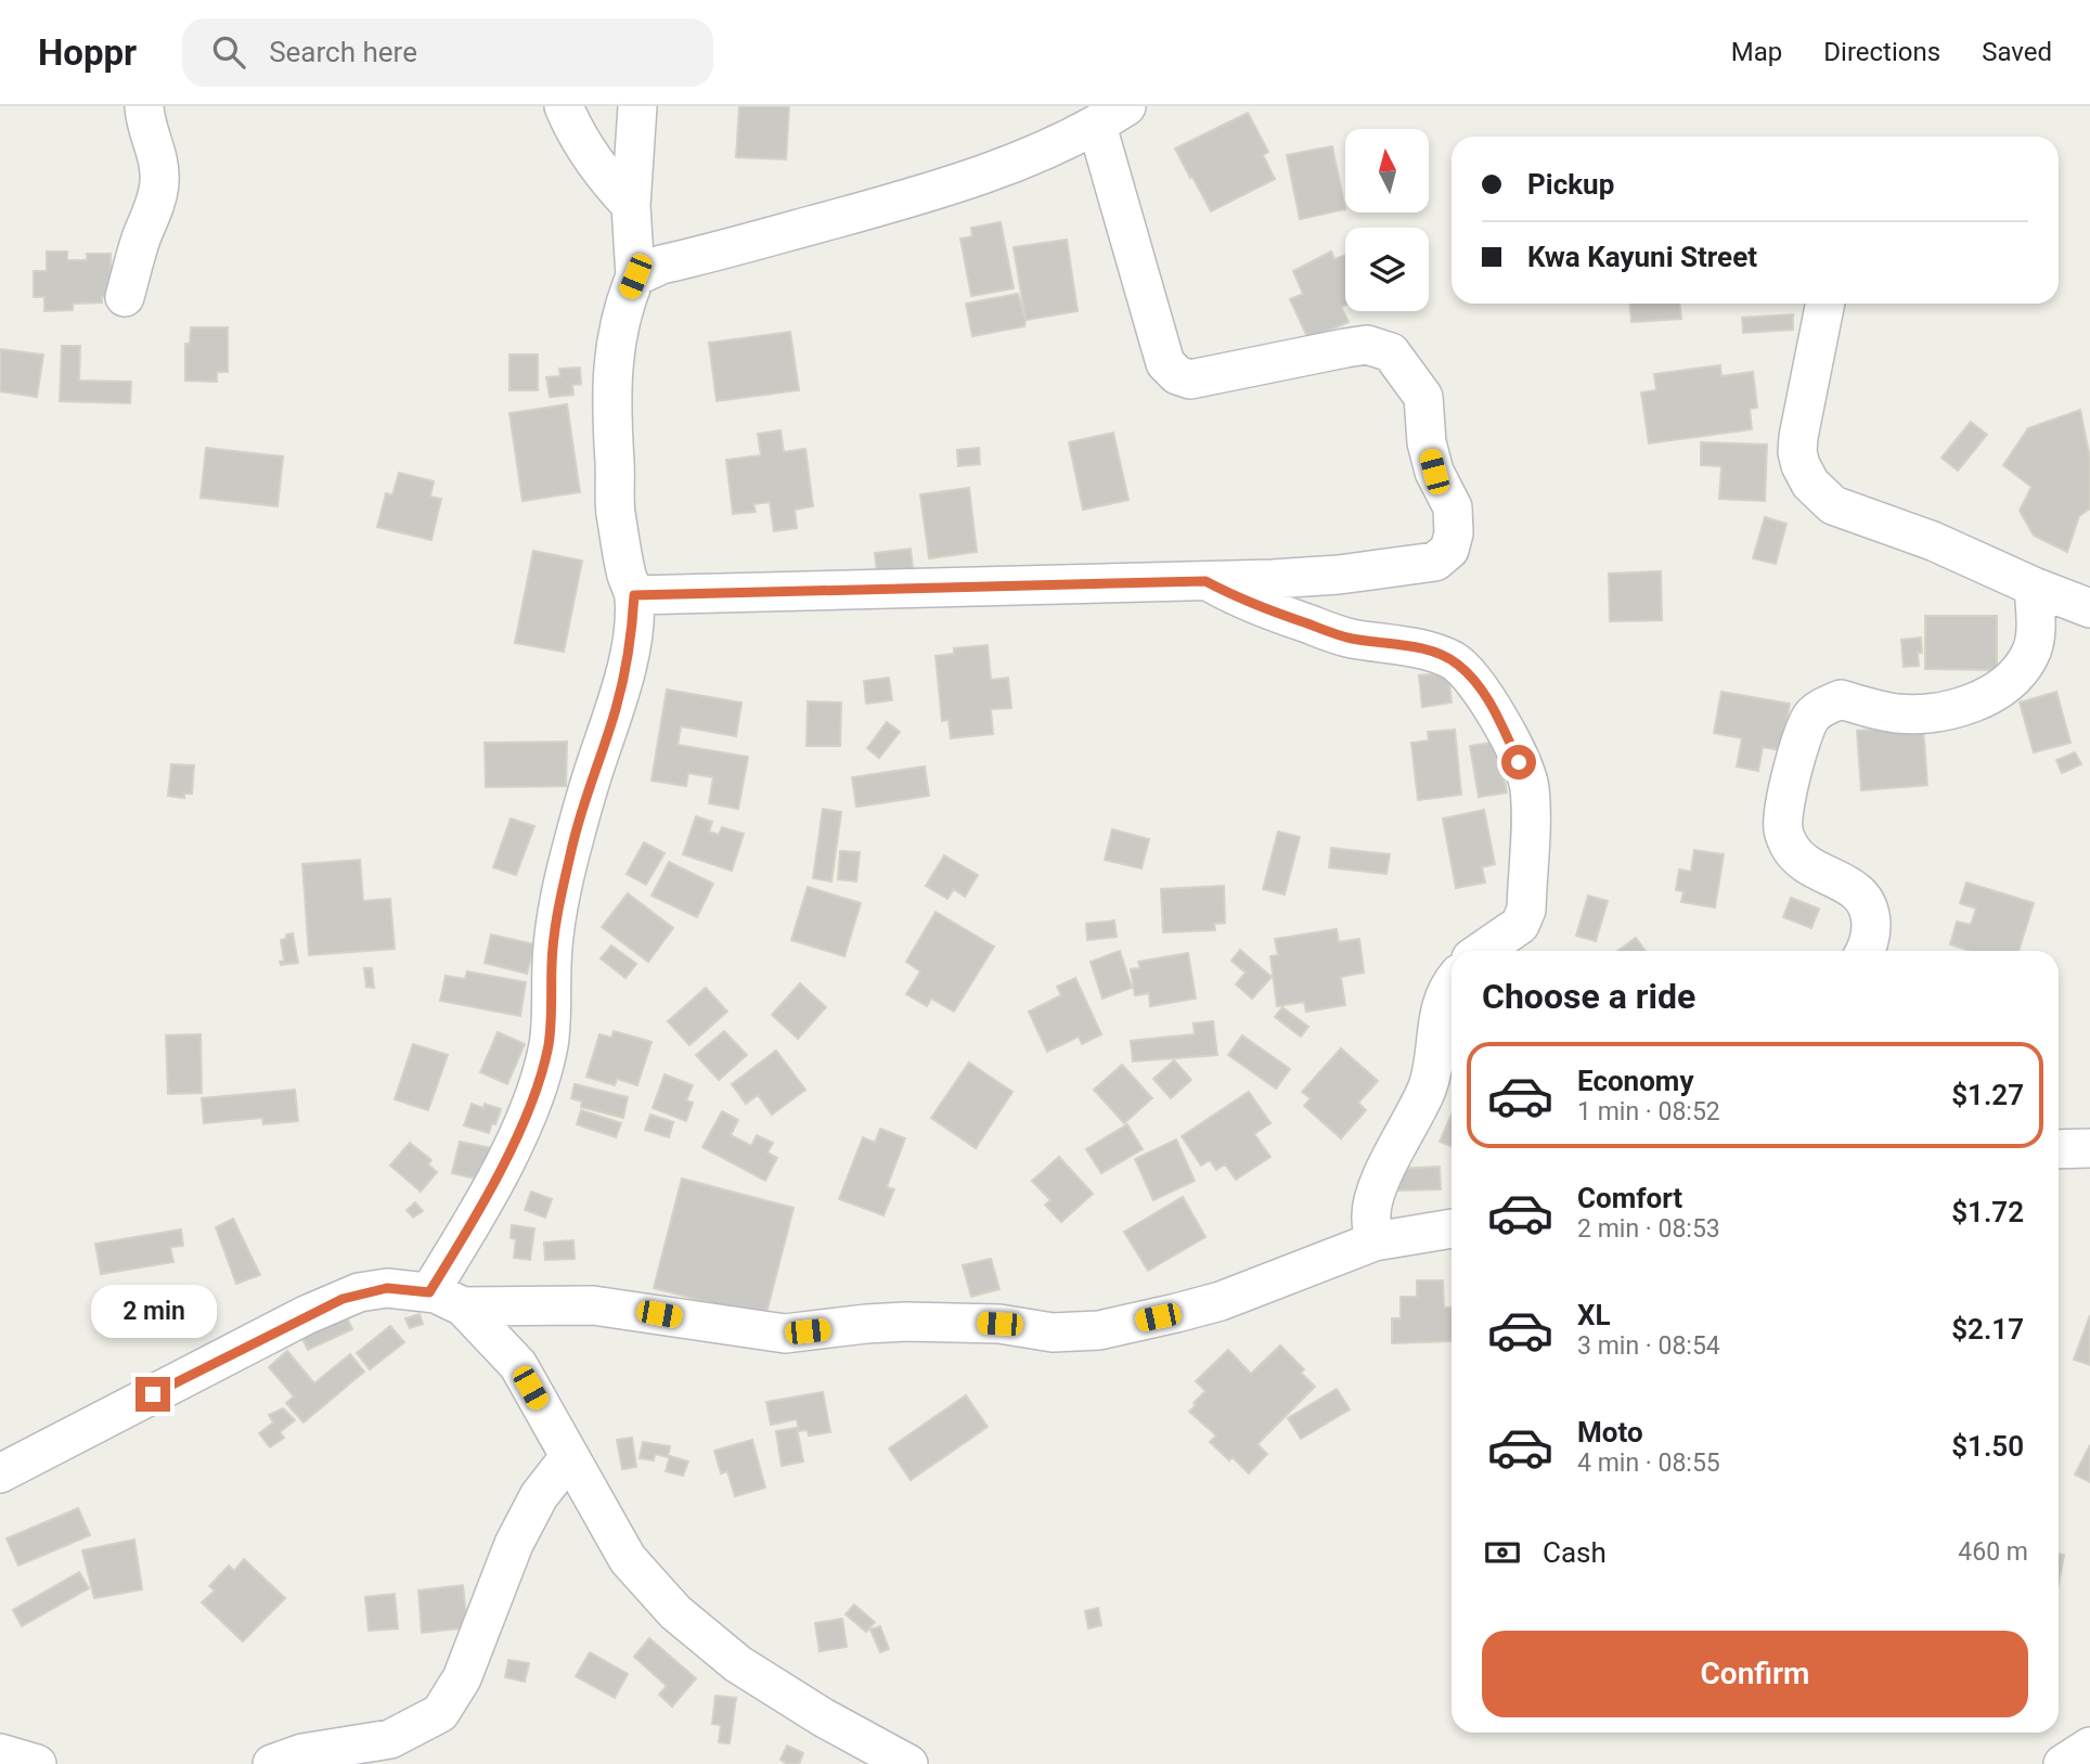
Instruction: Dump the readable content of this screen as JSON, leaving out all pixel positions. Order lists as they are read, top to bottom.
{
  "north": "top",
  "page": {
    "header": "Hoppr",
    "search": "Search here",
    "nav": ["Map", "Directions", "Saved"],
    "banner": ["Pickup", "Kwa Kayuni Street"],
    "heading": "Choose a ride",
    "list": [
      {
        "name": "Economy",
        "note": "1 min · 08:52",
        "value": "$1.27"
      },
      {
        "name": "Comfort",
        "note": "2 min · 08:53",
        "value": "$1.72"
      },
      {
        "name": "XL",
        "note": "3 min · 08:54",
        "value": "$2.17"
      },
      {
        "name": "Moto",
        "note": "4 min · 08:55",
        "value": "$1.50"
      }
    ],
    "bubble": "2 min",
    "pay": ["Cash", "460 m"],
    "buttons": "Confirm"
  }
}
